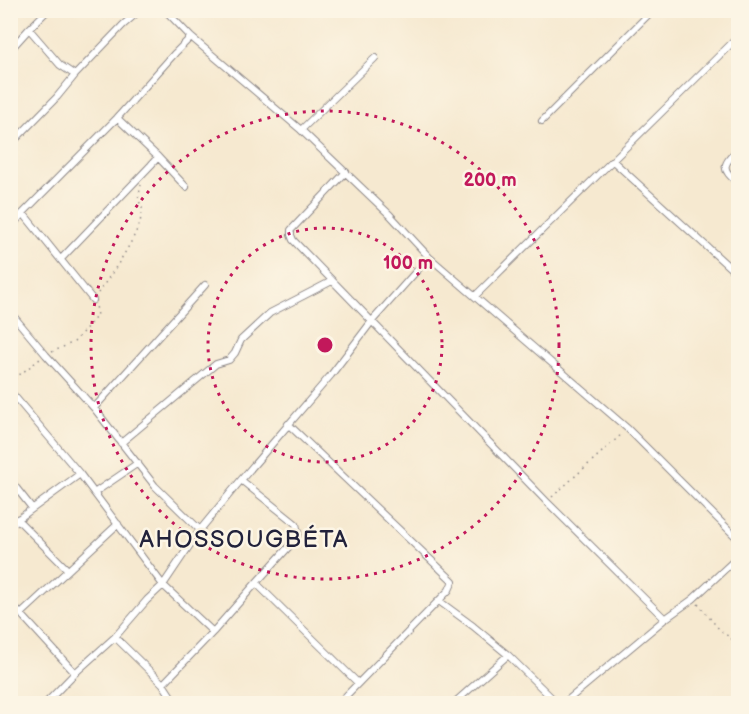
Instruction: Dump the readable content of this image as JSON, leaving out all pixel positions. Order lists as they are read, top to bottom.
{
  "districts": ["AHOSSOUGBÉTA"],
  "rings": ["200 m", "100 m"]
}
